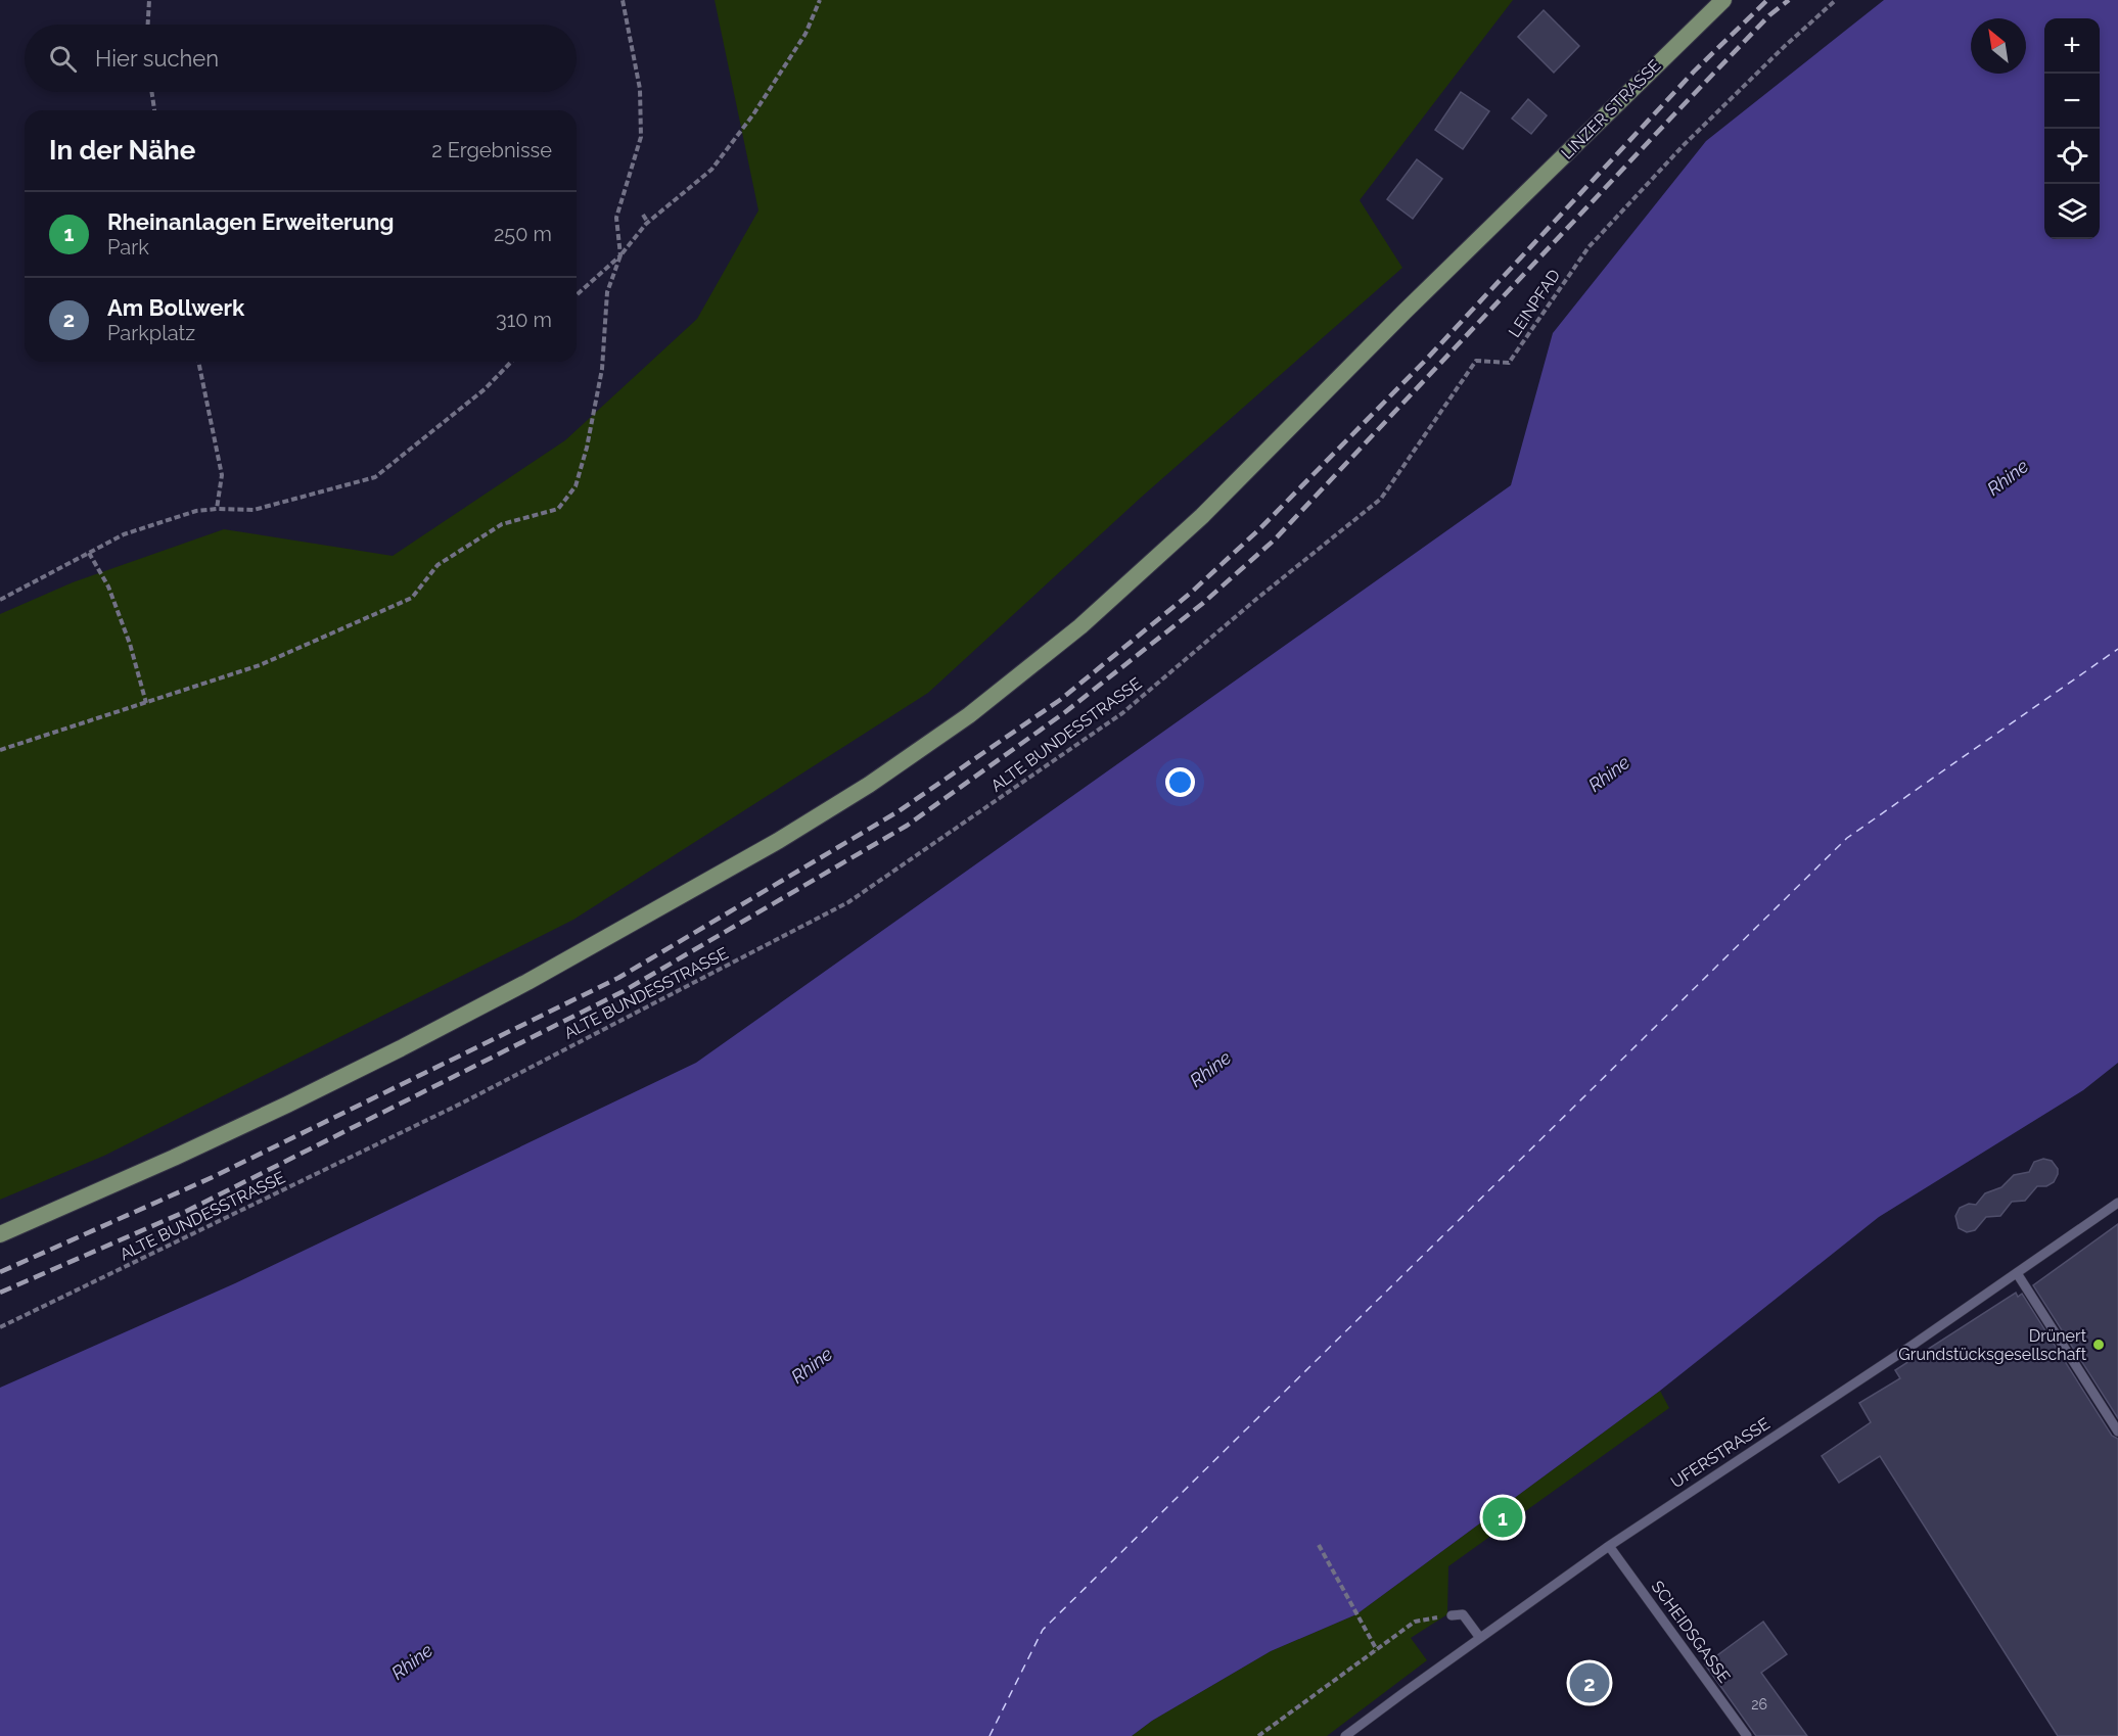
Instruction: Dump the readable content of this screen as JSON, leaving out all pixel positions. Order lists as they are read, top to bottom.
{
  "streets": {
    "main road": ["LINZER STRASSE"],
    "lane": ["UFERSTRASSE", "SCHEIDSGASSE"],
    "path": ["LEINPFAD", "ALTE BUNDESSTRASSE"]
  },
  "crossings": [
    ["LEINPFAD", "ALTE BUNDESSTRASSE"],
    ["UFERSTRASSE", "SCHEIDSGASSE"]
  ],
  "water": ["Rhine"],
  "places": ["Drünert Grundstücksgesellschaft"],
  "house_numbers": ["26"],
  "north": "top left",
  "page": {
    "map_buttons": ["+", "−"],
    "search": "Hier suchen",
    "heading": ["In der Nähe", "2 Ergebnisse"],
    "list": [
      {
        "mark": "1",
        "name": "Rheinanlagen Erweiterung",
        "note": "Park",
        "value": "250 m"
      },
      {
        "mark": "2",
        "name": "Am Bollwerk",
        "note": "Parkplatz",
        "value": "310 m"
      }
    ],
    "pins": ["1", "2"]
  }
}
